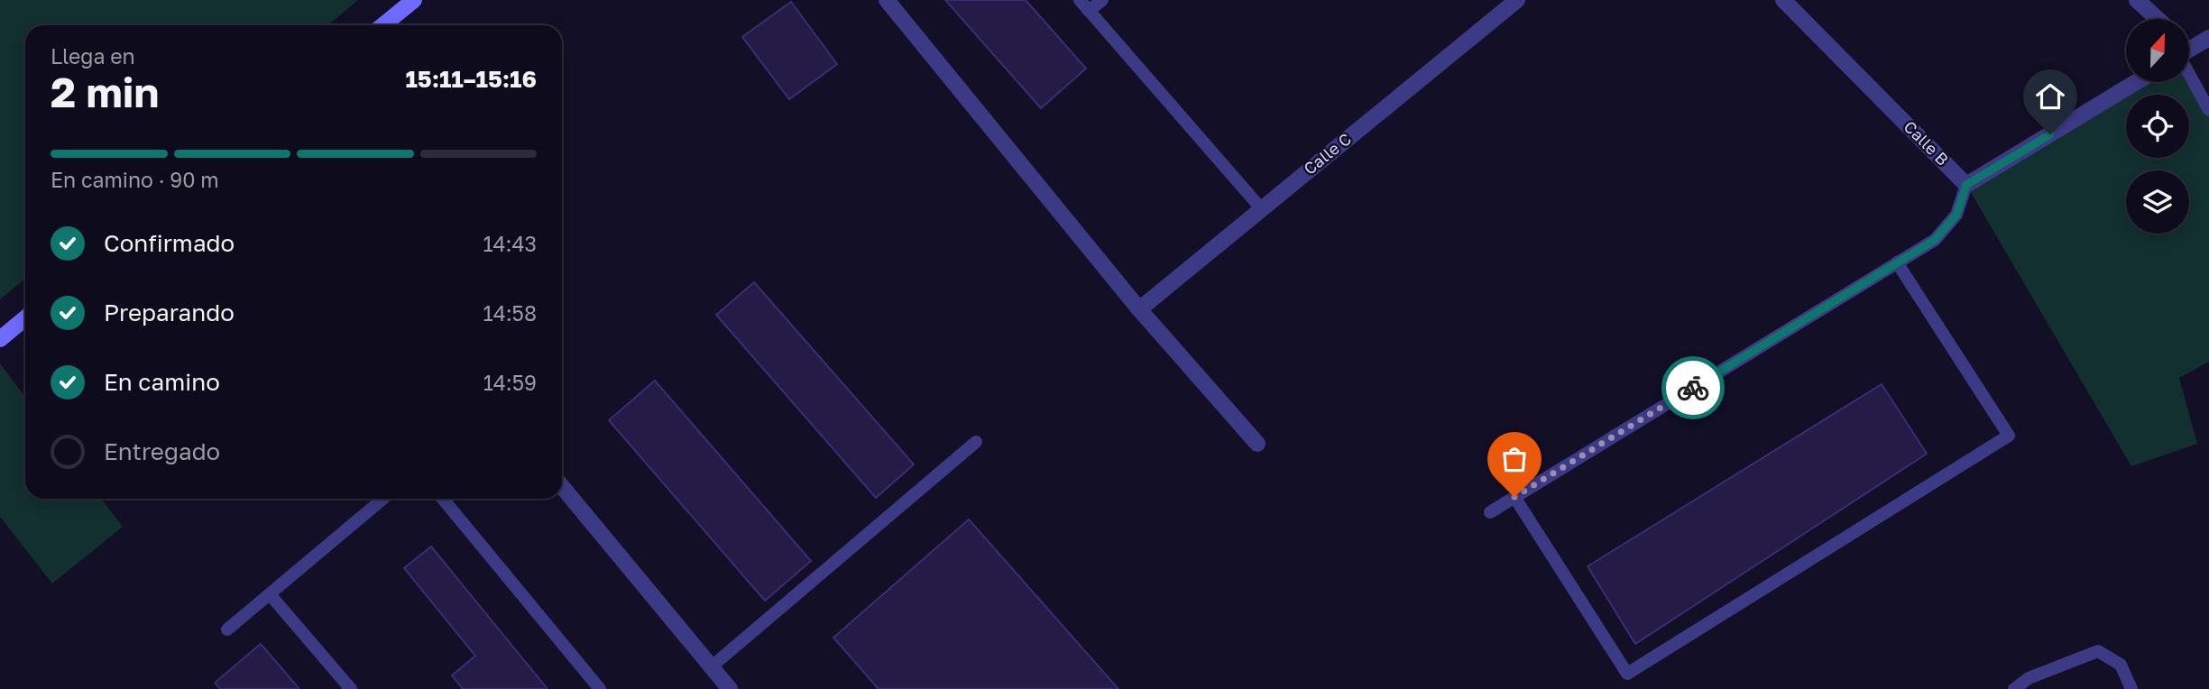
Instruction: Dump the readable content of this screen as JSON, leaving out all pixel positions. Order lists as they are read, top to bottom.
{
  "streets": {
    "street": ["Calle B", "Calle C"]
  },
  "north": "top",
  "page": {
    "heading": ["2 min", "Llega en", "15:11–15:16"],
    "bar": "En camino · 90 m",
    "list": [
      ["Confirmado", "14:43"],
      ["Preparando", "14:58"],
      ["En camino", "14:59"],
      "Entregado"
    ]
  }
}
